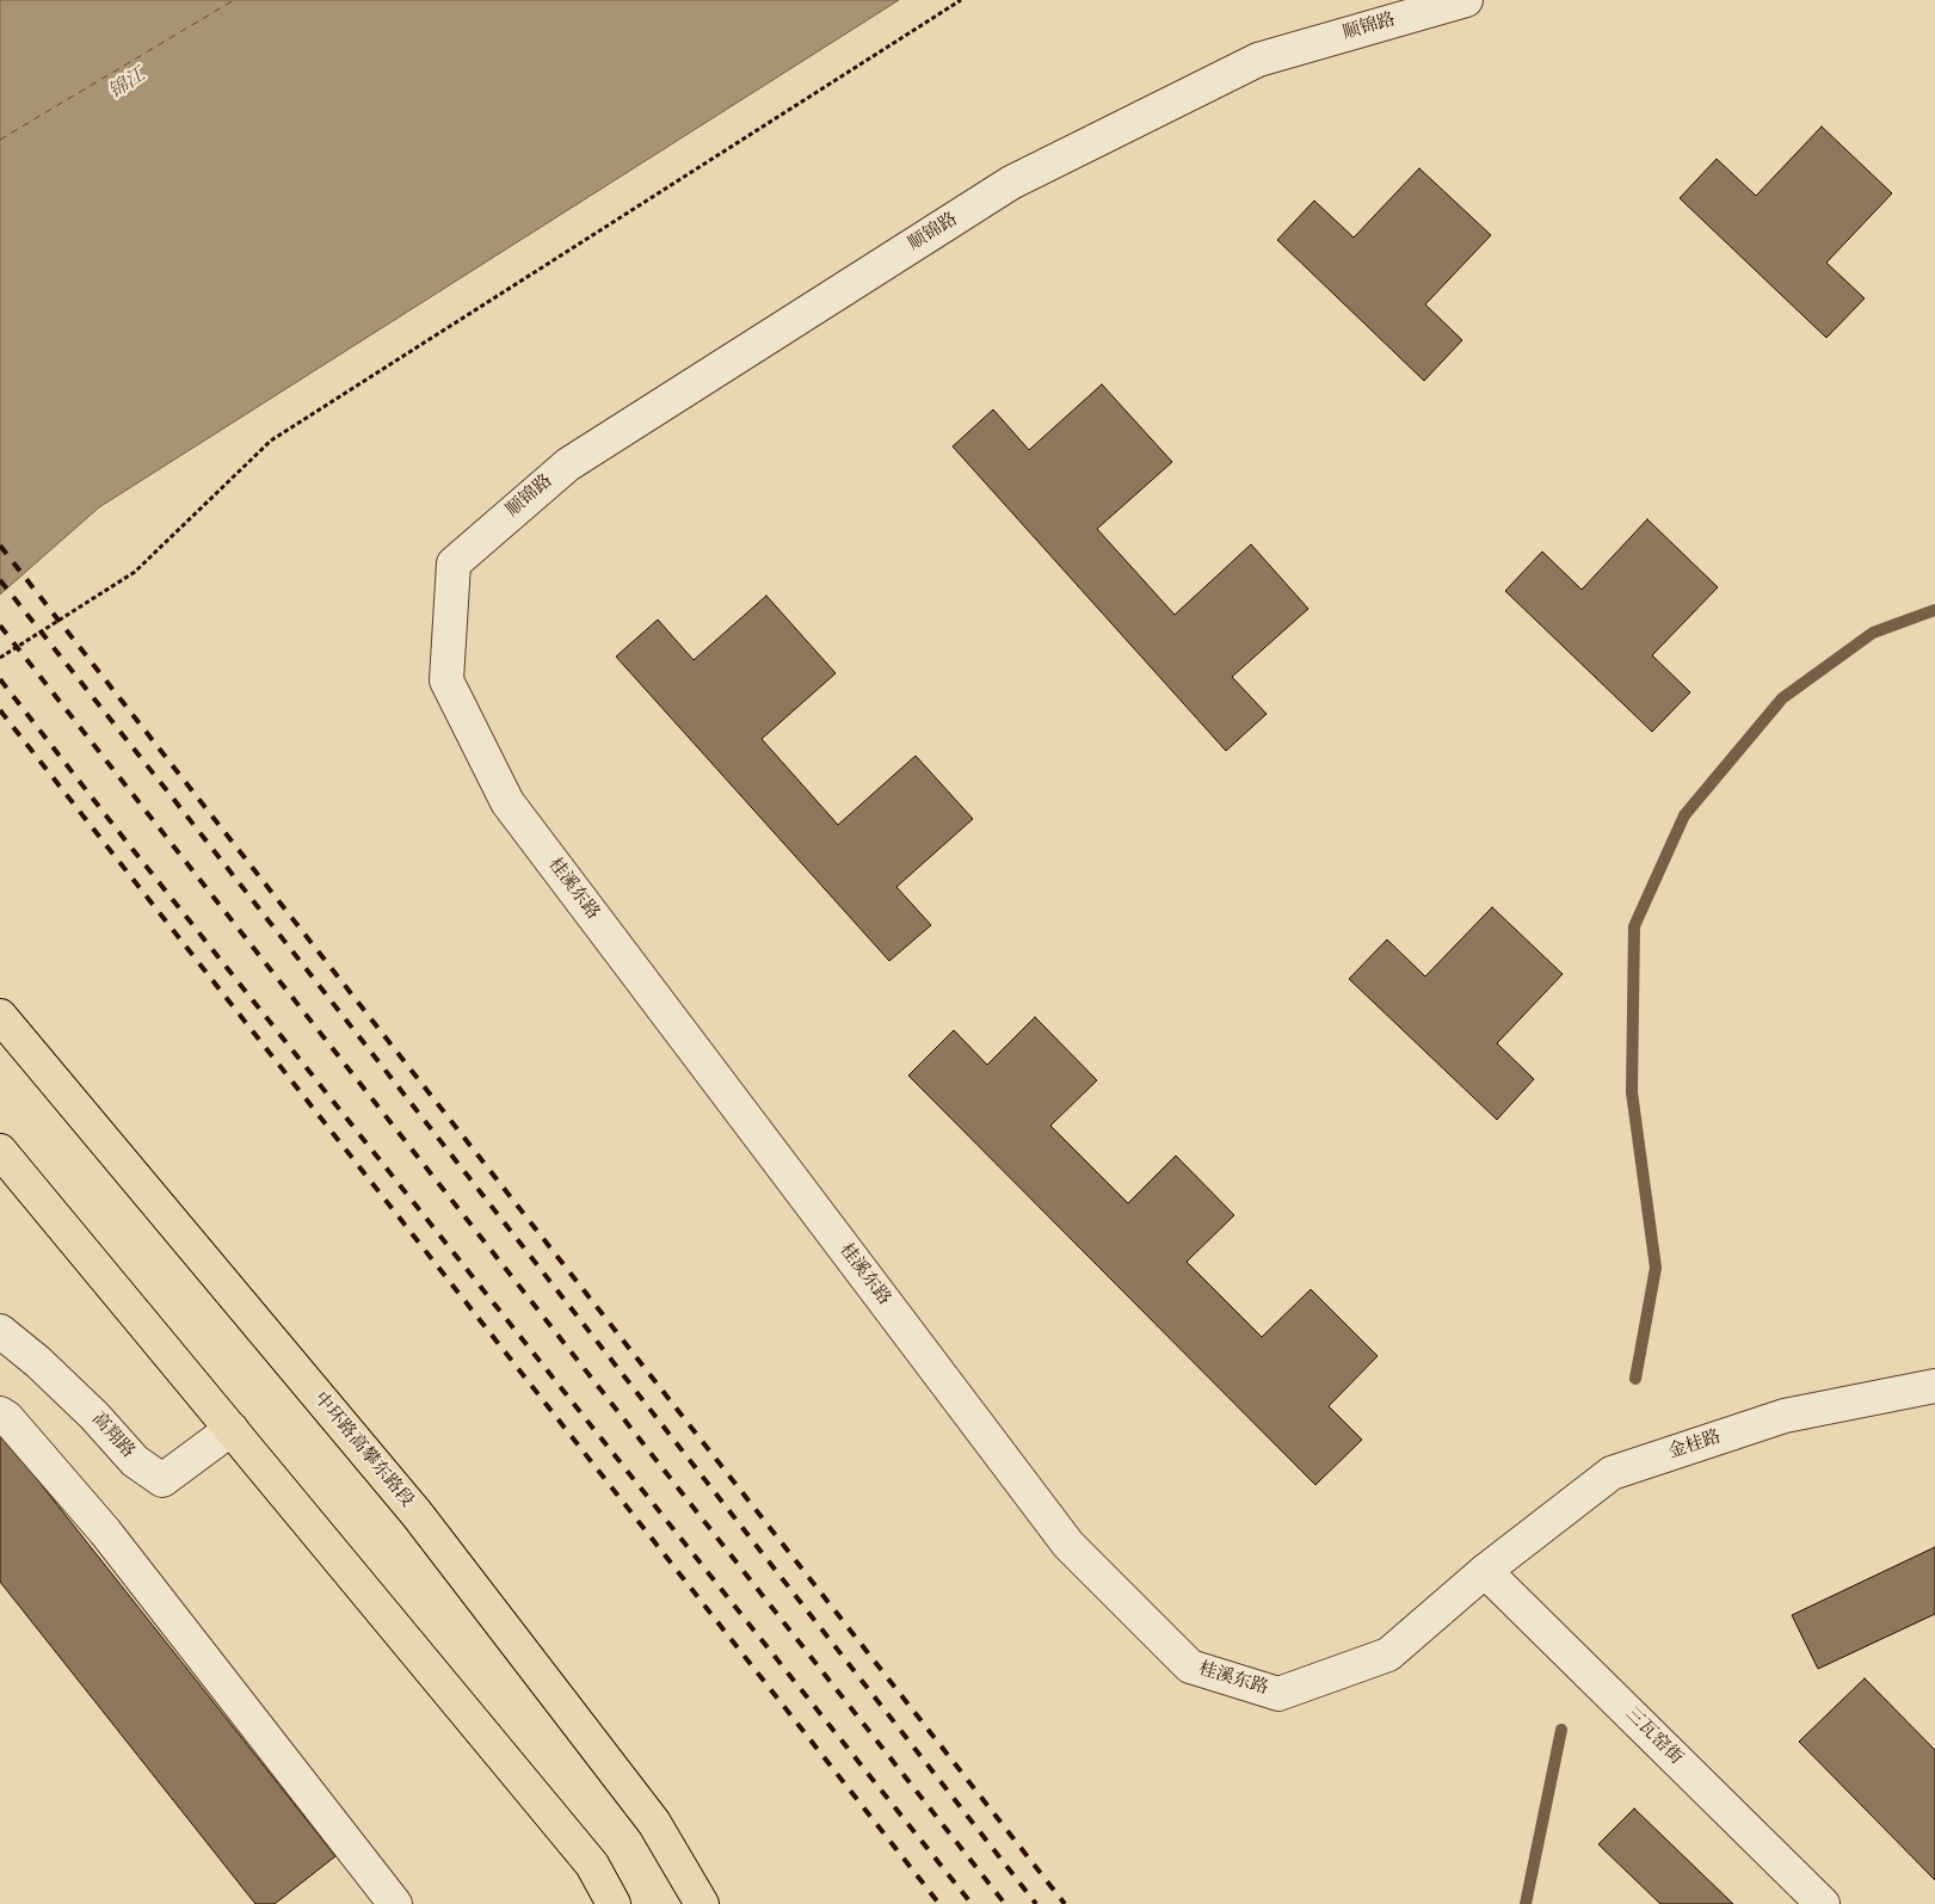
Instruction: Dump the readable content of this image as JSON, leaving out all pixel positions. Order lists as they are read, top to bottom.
{
  "streets": {
    "main road": ["中环路高攀东路段"],
    "street": [
      "顺锦路",
      "桂溪东路",
      "高翔路",
      "金桂路",
      "三瓦窑街"
    ]
  },
  "crossings": [
    ["顺锦路", "桂溪东路"],
    ["桂溪东路", "金桂路"],
    ["桂溪东路", "三瓦窑街"],
    ["金桂路", "三瓦窑街"]
  ],
  "water": ["锦江"]
}
